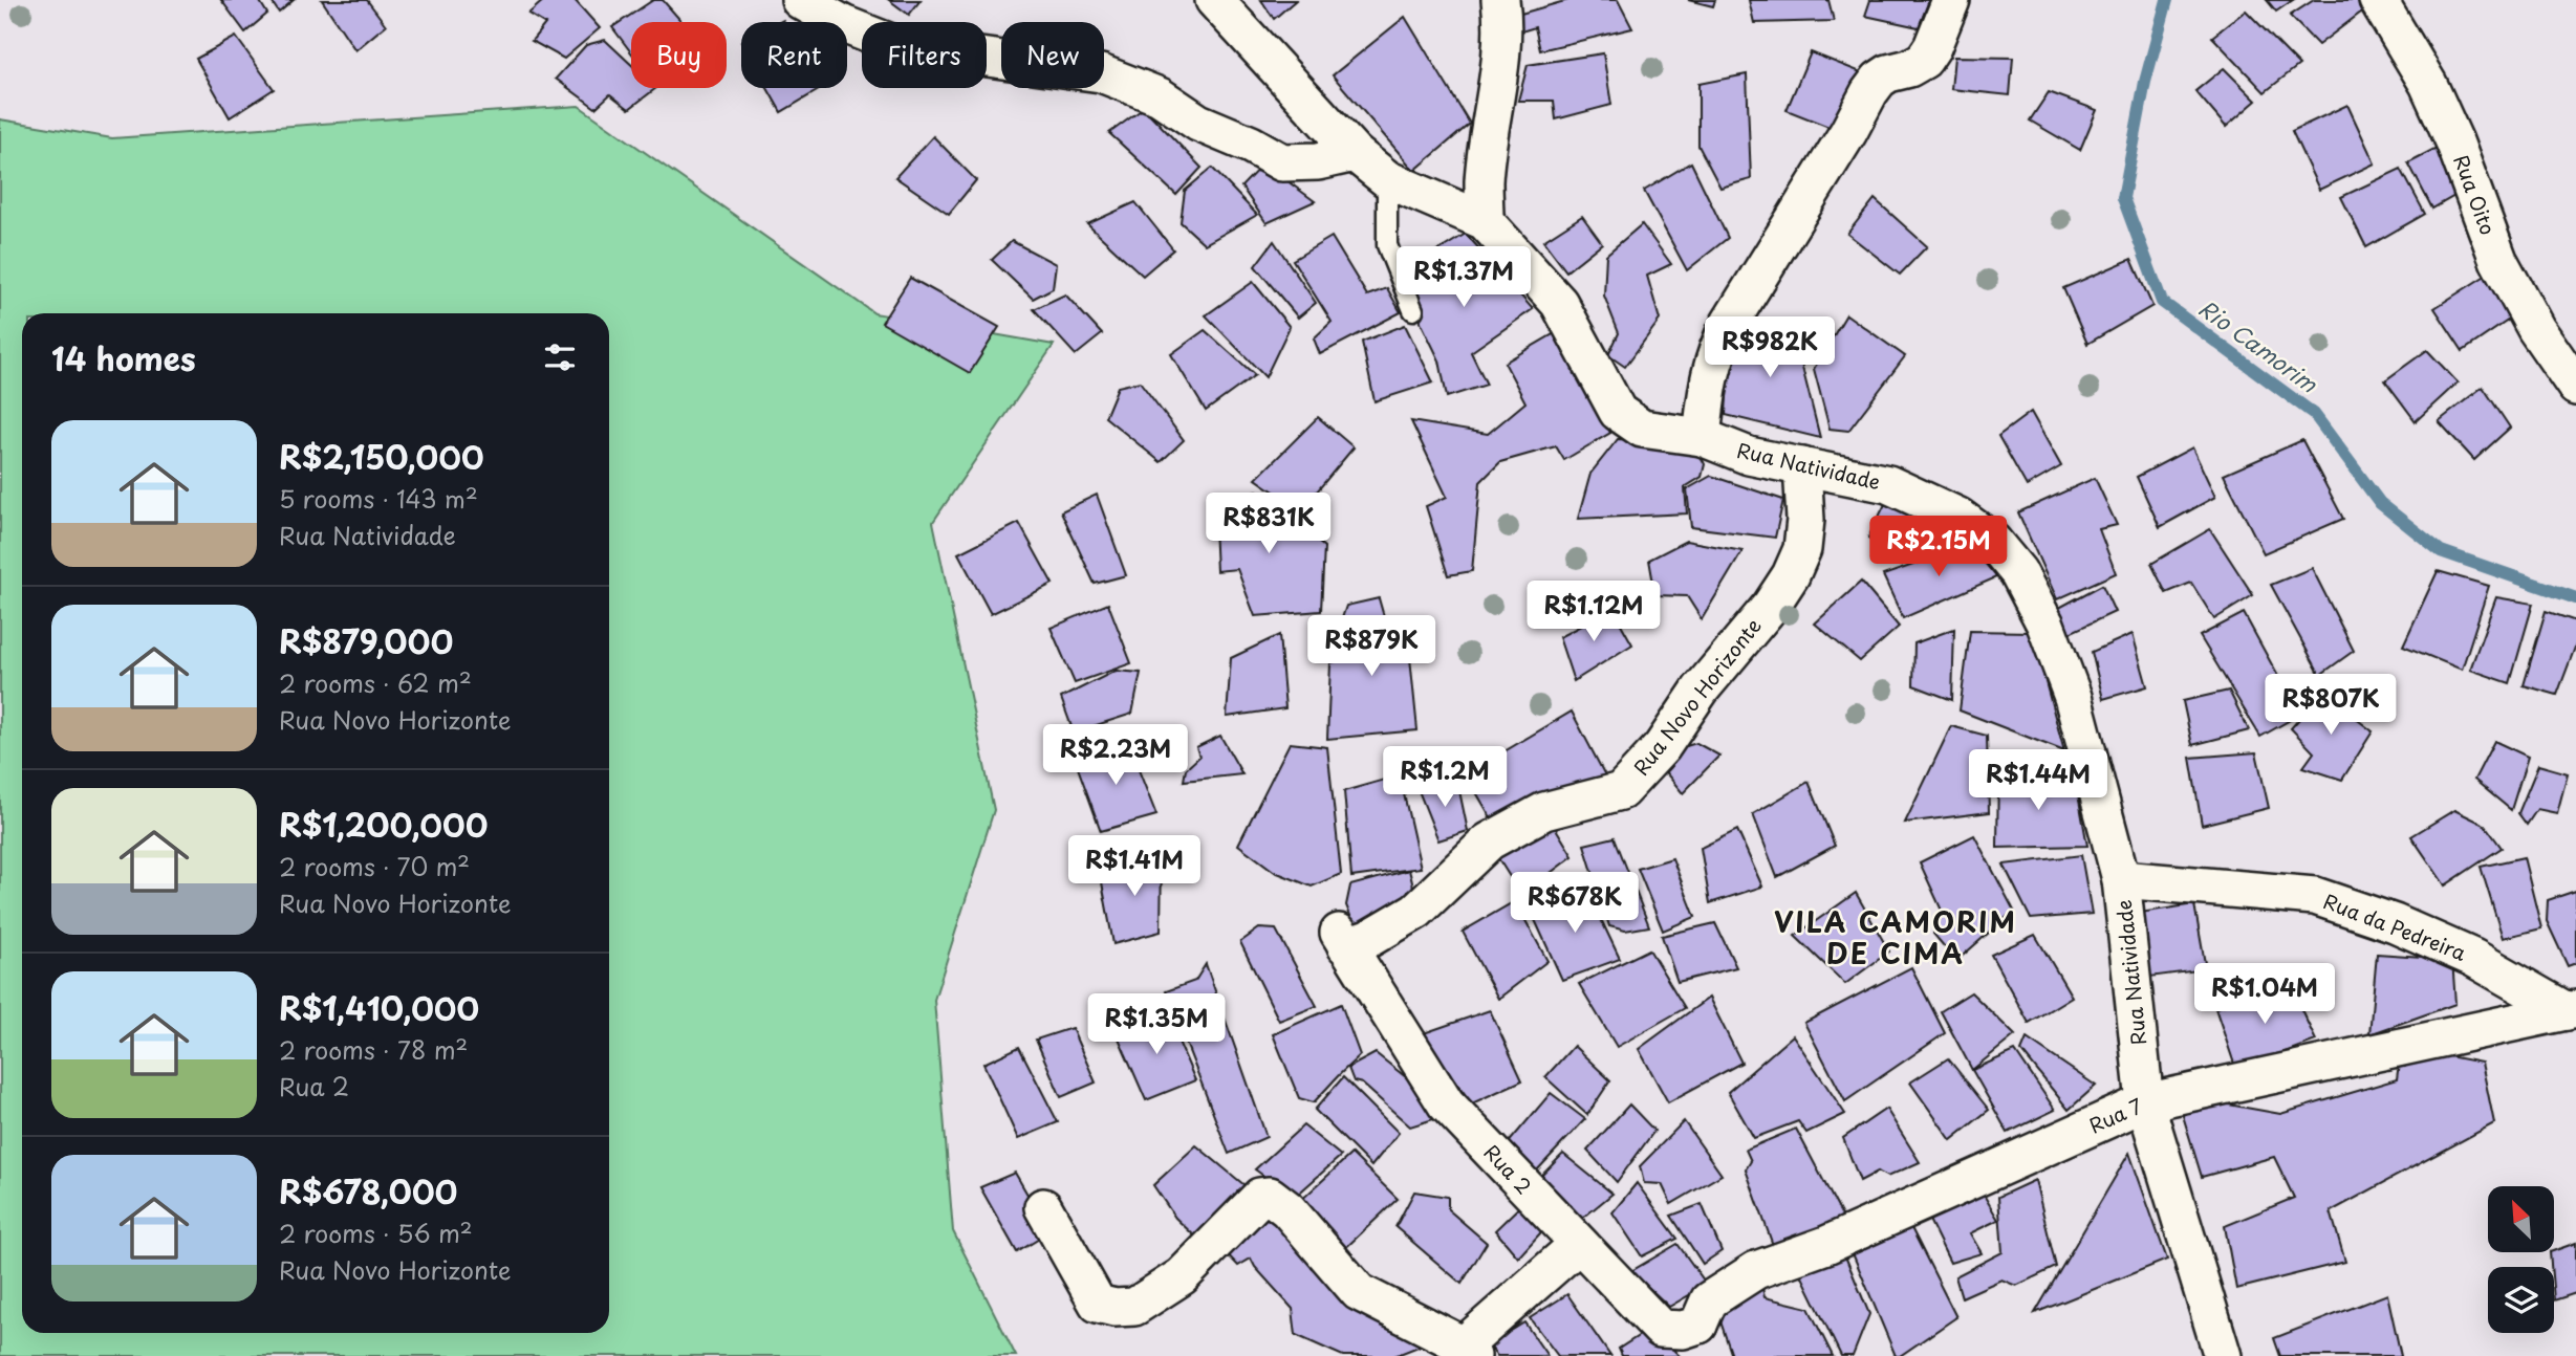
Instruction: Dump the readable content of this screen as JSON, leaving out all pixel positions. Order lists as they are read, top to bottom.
{
  "streets": {
    "street": [
      "Rua Oito",
      "Rua Natividade",
      "Rua Novo Horizonte",
      "Rua da Pedreira",
      "Rua 7",
      "Rua 2"
    ]
  },
  "crossings": [
    ["Rua Natividade", "Rua Novo Horizonte"],
    ["Rua Natividade", "Rua da Pedreira"],
    ["Rua Natividade", "Rua 7"],
    ["Rua Novo Horizonte", "Rua 2"],
    ["Rua da Pedreira", "Rua 7"],
    ["Rua 7", "Rua 2"]
  ],
  "districts": ["VILA CAMORIM DE CIMA"],
  "water": ["Rio Camorim"],
  "north": "top left",
  "page": {
    "chip": [
      "Buy",
      "Rent",
      "Filters",
      "New"
    ],
    "price": [
      "R$1.37M",
      "R$982K",
      "R$831K",
      "R$2.15M",
      "R$1.12M",
      "R$879K",
      "R$807K",
      "R$2.23M",
      "R$1.2M",
      "R$1.44M",
      "R$1.41M",
      "R$678K",
      "R$1.04M",
      "R$1.35M"
    ],
    "heading": "14 homes",
    "list": [
      {
        "name": "R$2,150,000",
        "note": "5 rooms · 143 m² · Rua Natividade"
      },
      {
        "name": "R$879,000",
        "note": "2 rooms · 62 m² · Rua Novo Horizonte"
      },
      {
        "name": "R$1,200,000",
        "note": "2 rooms · 70 m² · Rua Novo Horizonte"
      },
      {
        "name": "R$1,410,000",
        "note": "2 rooms · 78 m² · Rua 2"
      },
      {
        "name": "R$678,000",
        "note": "2 rooms · 56 m² · Rua Novo Horizonte"
      }
    ]
  }
}
